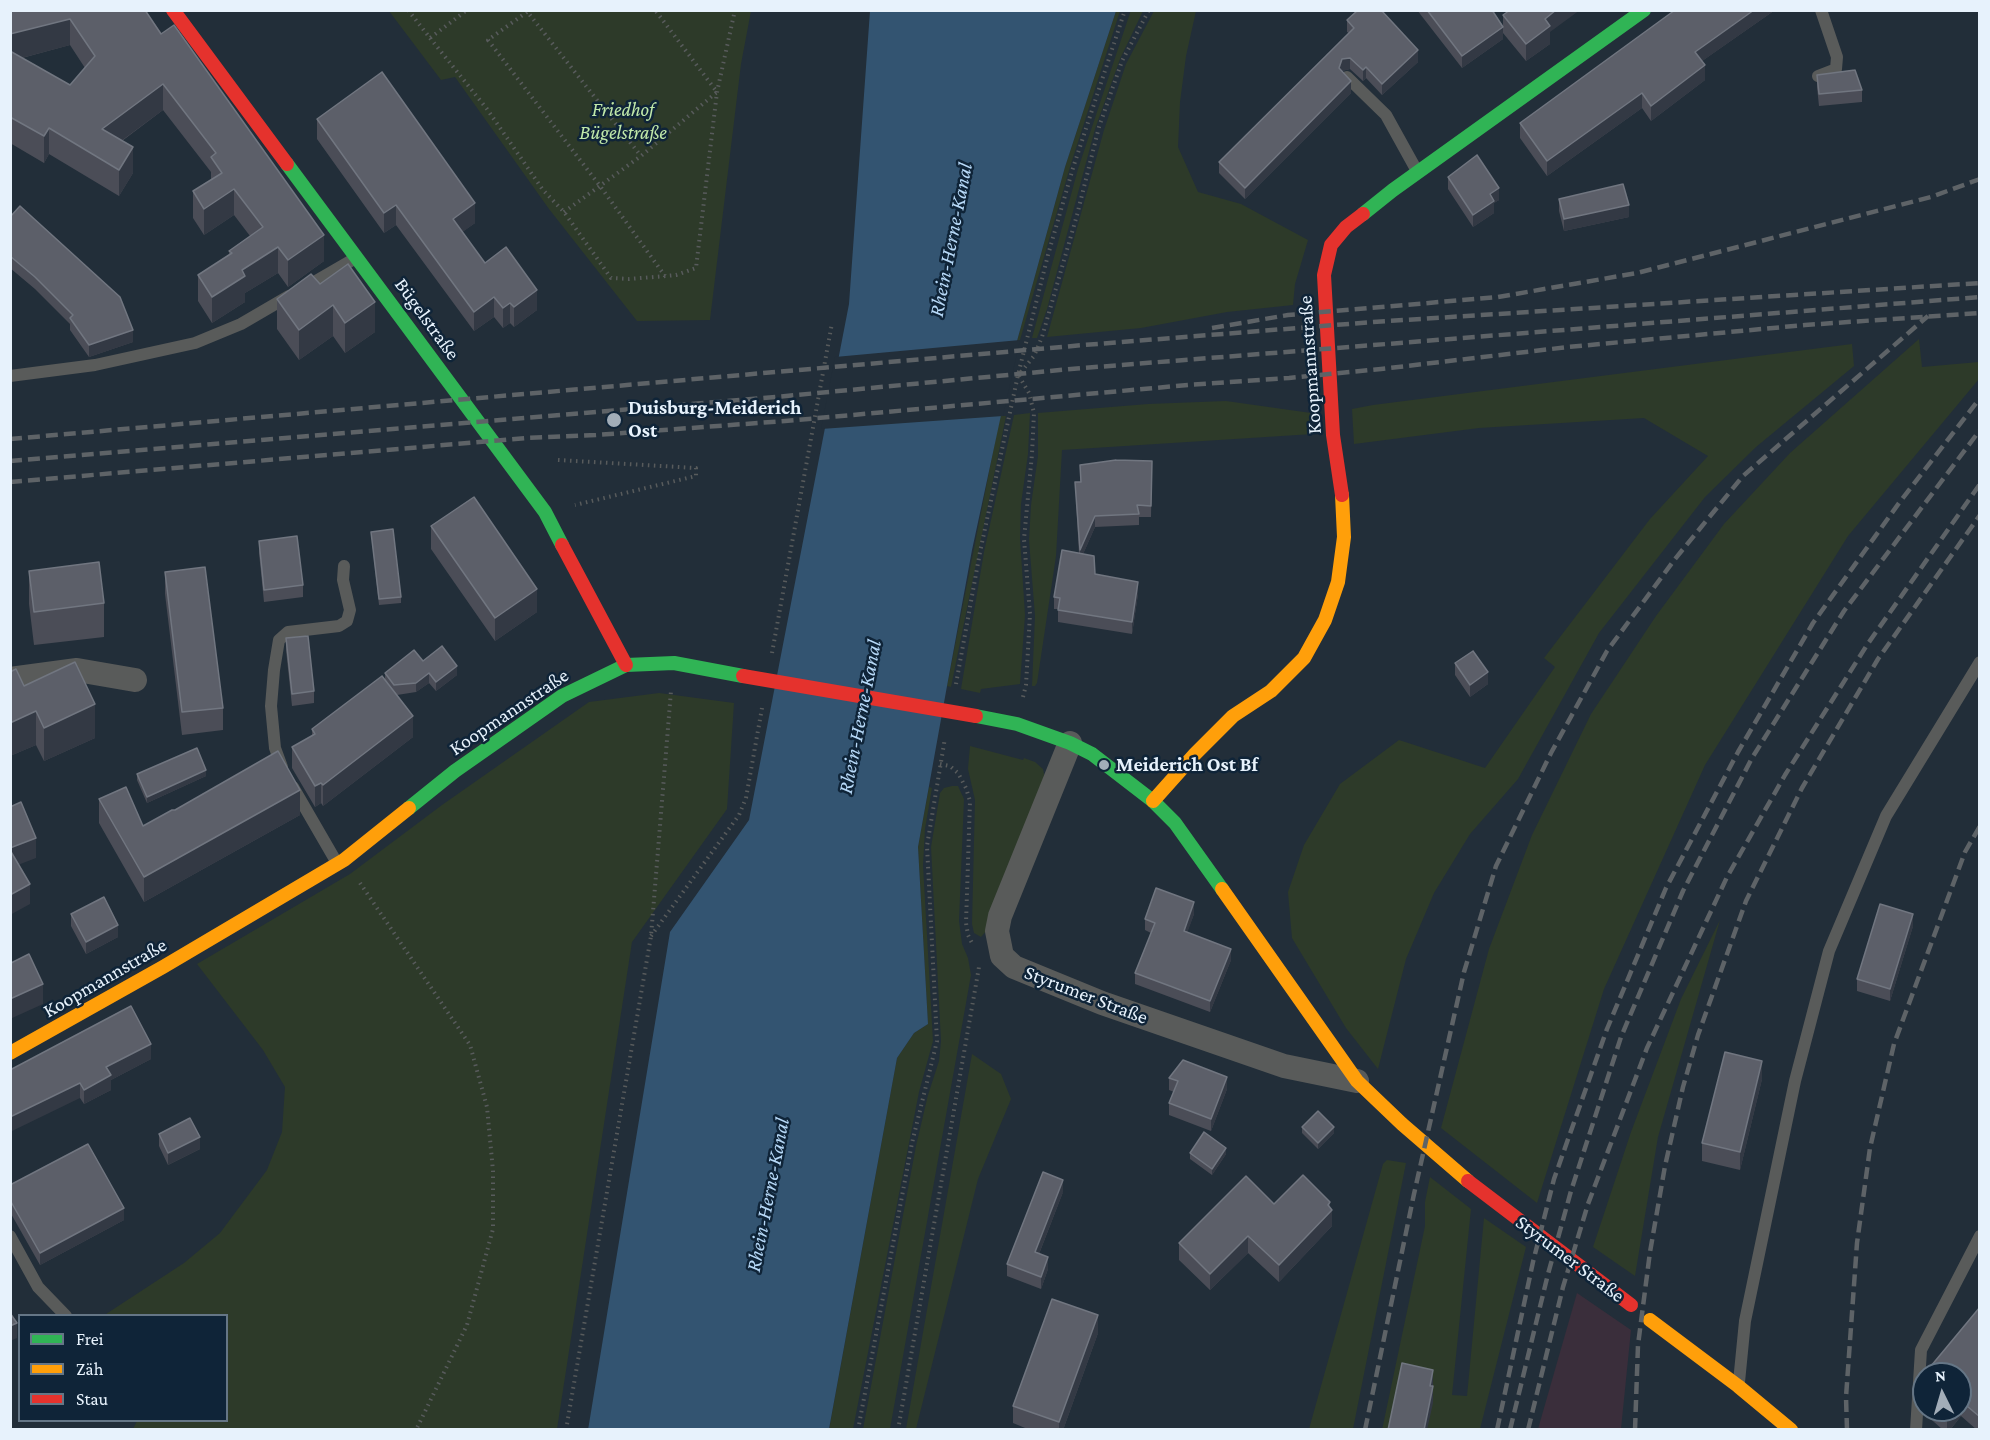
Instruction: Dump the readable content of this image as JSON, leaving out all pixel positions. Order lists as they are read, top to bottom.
{
  "streets": {
    "street": ["Bügelstraße", "Koopmannstraße", "Styrumer Straße"]
  },
  "crossings": [
    ["Bügelstraße", "Koopmannstraße"],
    ["Koopmannstraße", "Styrumer Straße"]
  ],
  "water": ["Rhein-Herne-Kanal"],
  "parks": ["Friedhof Bügelstraße"],
  "places": ["Duisburg-Meiderich Ost", "Meiderich Ost Bf"],
  "legend": ["Frei", "Zäh", "Stau"],
  "north": "top"
}
